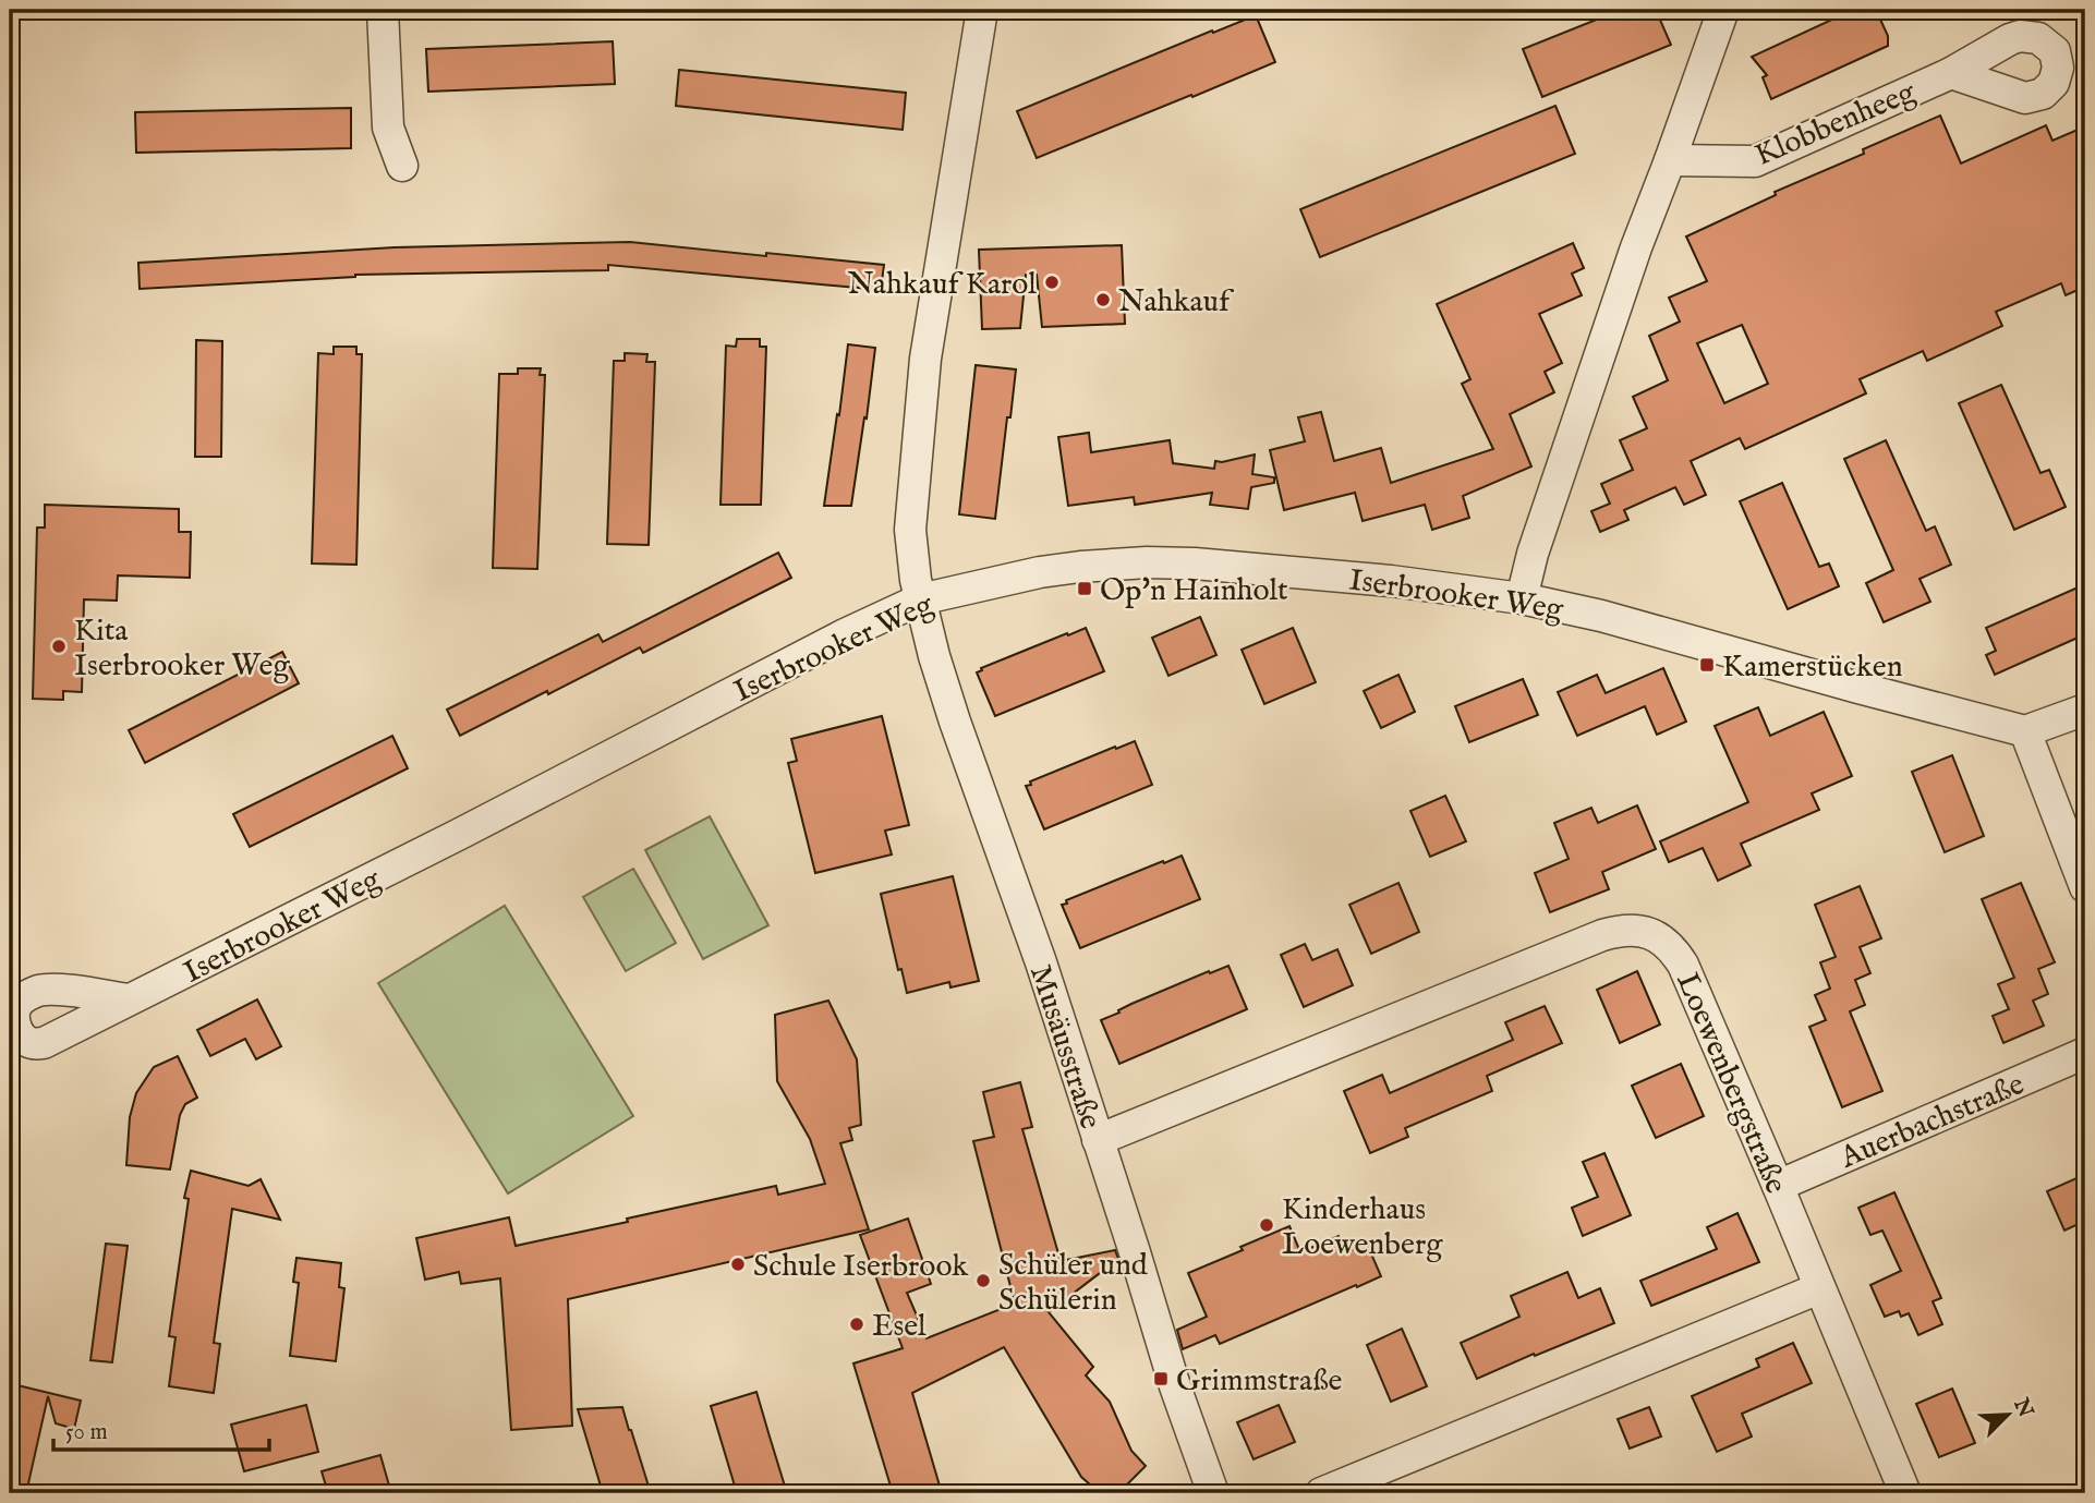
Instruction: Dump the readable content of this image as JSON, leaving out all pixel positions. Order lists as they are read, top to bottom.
{
  "streets": {
    "street": [
      "Klobbenheeg",
      "Iserbrooker Weg",
      "Musäusstraße",
      "Loewenbergstraße",
      "Auerbachstraße"
    ]
  },
  "crossings": [
    ["Iserbrooker Weg", "Musäusstraße"],
    ["Musäusstraße", "Loewenbergstraße"],
    ["Loewenbergstraße", "Auerbachstraße"]
  ],
  "places": {
    "other": [
      "Nahkauf Karol",
      "Nahkauf",
      "Kita Iserbrooker Weg",
      "Kinderhaus Loewenberg",
      "Schule Iserbrook",
      "Schüler und Schülerin",
      "Esel"
    ],
    "transit": ["Op'n Hainholt", "Kamerstücken", "Grimmstraße"]
  },
  "scale_bar": "50 m",
  "north": "top right"
}
